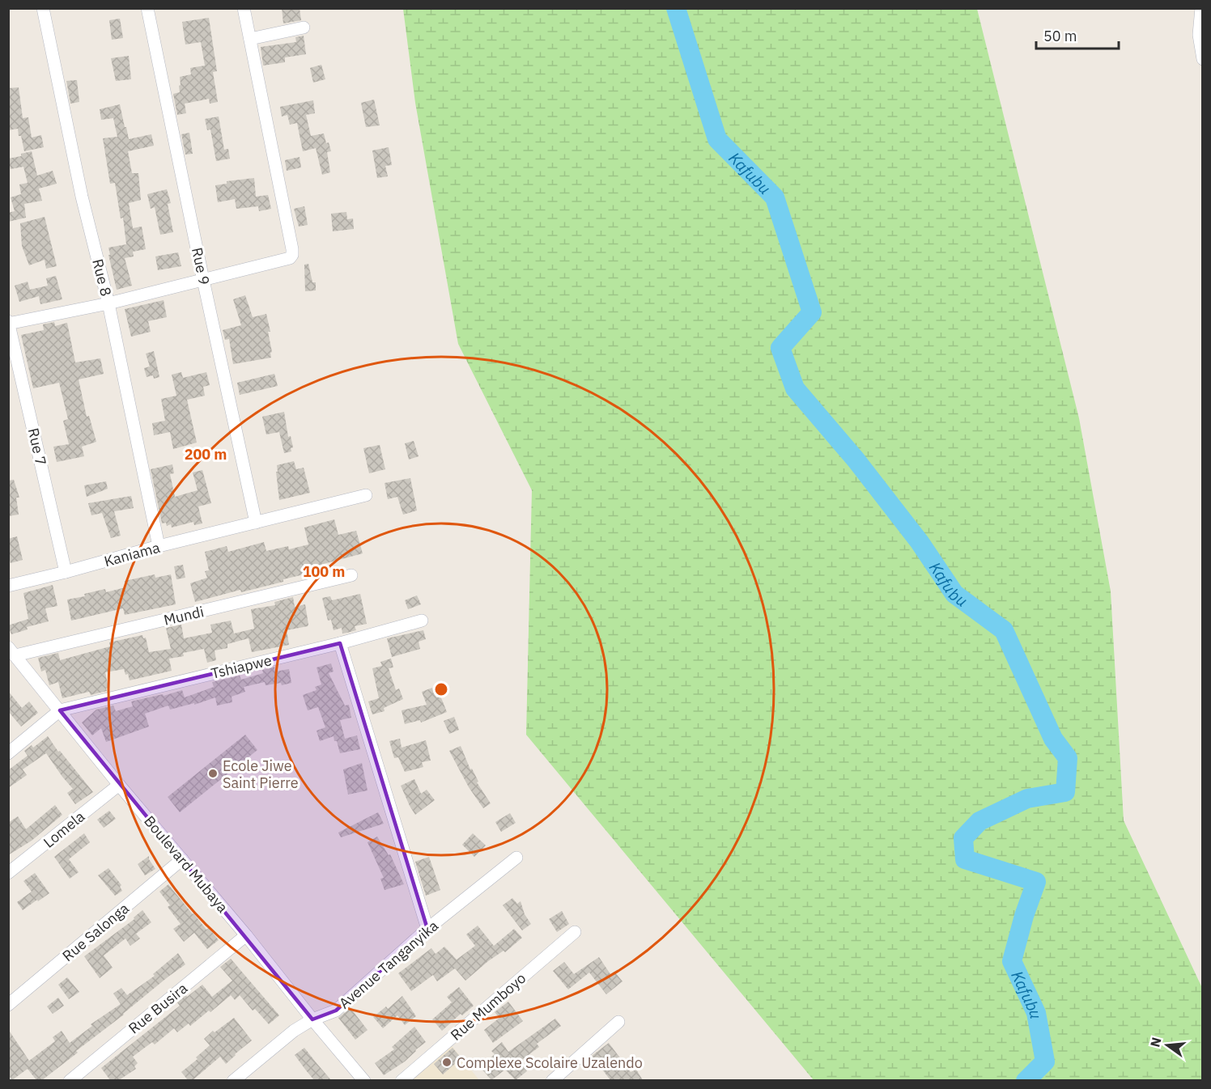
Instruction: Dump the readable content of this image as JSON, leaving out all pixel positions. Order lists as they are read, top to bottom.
{
  "streets": {
    "street": [
      "Rue 9",
      "Rue 8",
      "Rue 7",
      "Kaniama",
      "Mundi",
      "Tshiapwe",
      "Lomela",
      "Boulevard Mubaya",
      "Rue Salonga",
      "Avenue Tanganyika",
      "Rue Mumboyo",
      "Rue Busira"
    ]
  },
  "crossings": [
    ["Rue 9", "Kaniama"],
    ["Rue 8", "Kaniama"],
    ["Rue 7", "Kaniama"],
    ["Mundi", "Boulevard Mubaya"],
    ["Tshiapwe", "Boulevard Mubaya"],
    ["Lomela", "Boulevard Mubaya"],
    ["Boulevard Mubaya", "Rue Salonga"],
    ["Boulevard Mubaya", "Avenue Tanganyika"],
    ["Boulevard Mubaya", "Rue Busira"]
  ],
  "water": ["Kafubu"],
  "places": ["Ecole Jiwe Saint Pierre", "Complexe Scolaire Uzalendo"],
  "scale_bar": "50 m",
  "north": "left",
  "rings": ["200 m", "100 m"]
}
